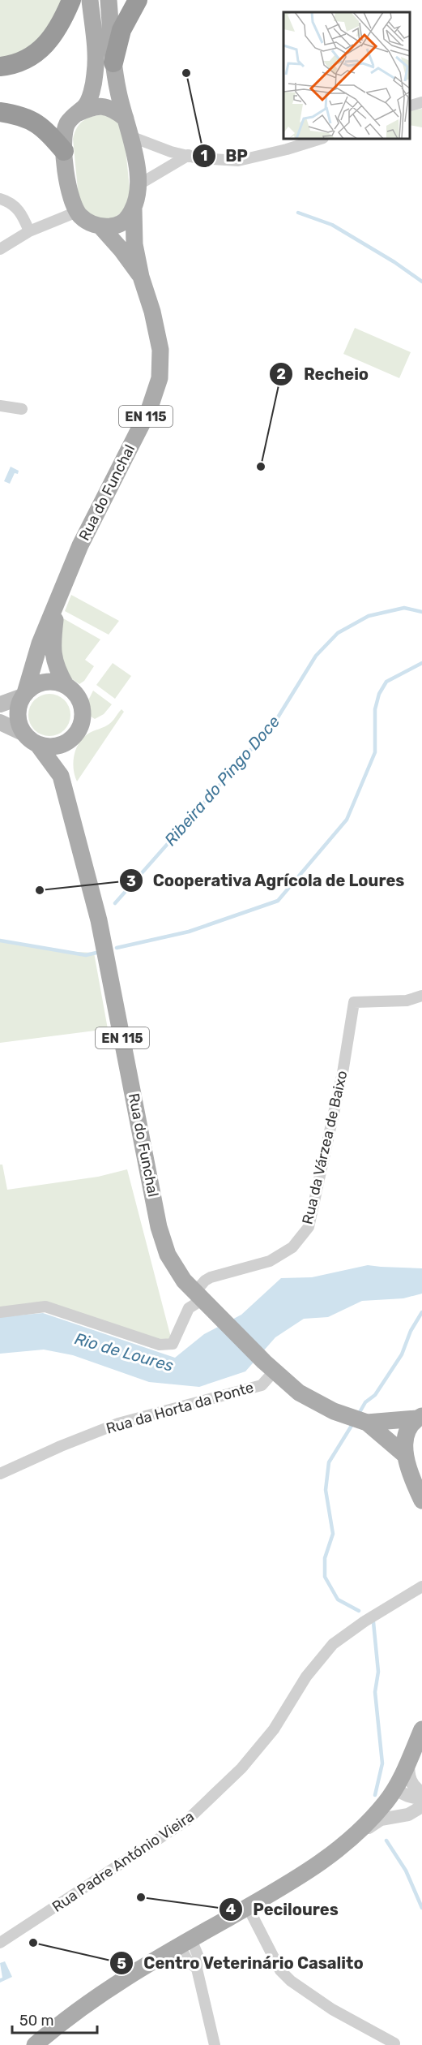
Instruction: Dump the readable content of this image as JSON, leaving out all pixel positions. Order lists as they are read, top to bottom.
{
  "streets": {
    "main road": ["EN 115", "Rua do Funchal"],
    "street": ["Rua da Várzea de Baixo", "Rua da Horta da Ponte", "Rua Padre António Vieira"]
  },
  "crossings": [
    ["Rua do Funchal", "Rua da Várzea de Baixo"],
    ["Rua do Funchal", "Rua da Horta da Ponte"]
  ],
  "water": ["Ribeira do Pingo Doce", "Rio de Loures"],
  "places": [
    "BP",
    "Recheio",
    "Cooperativa Agrícola de Loures",
    "Peciloures",
    "Centro Veterinário Casalito"
  ],
  "scale_bar": "50 m"
}
